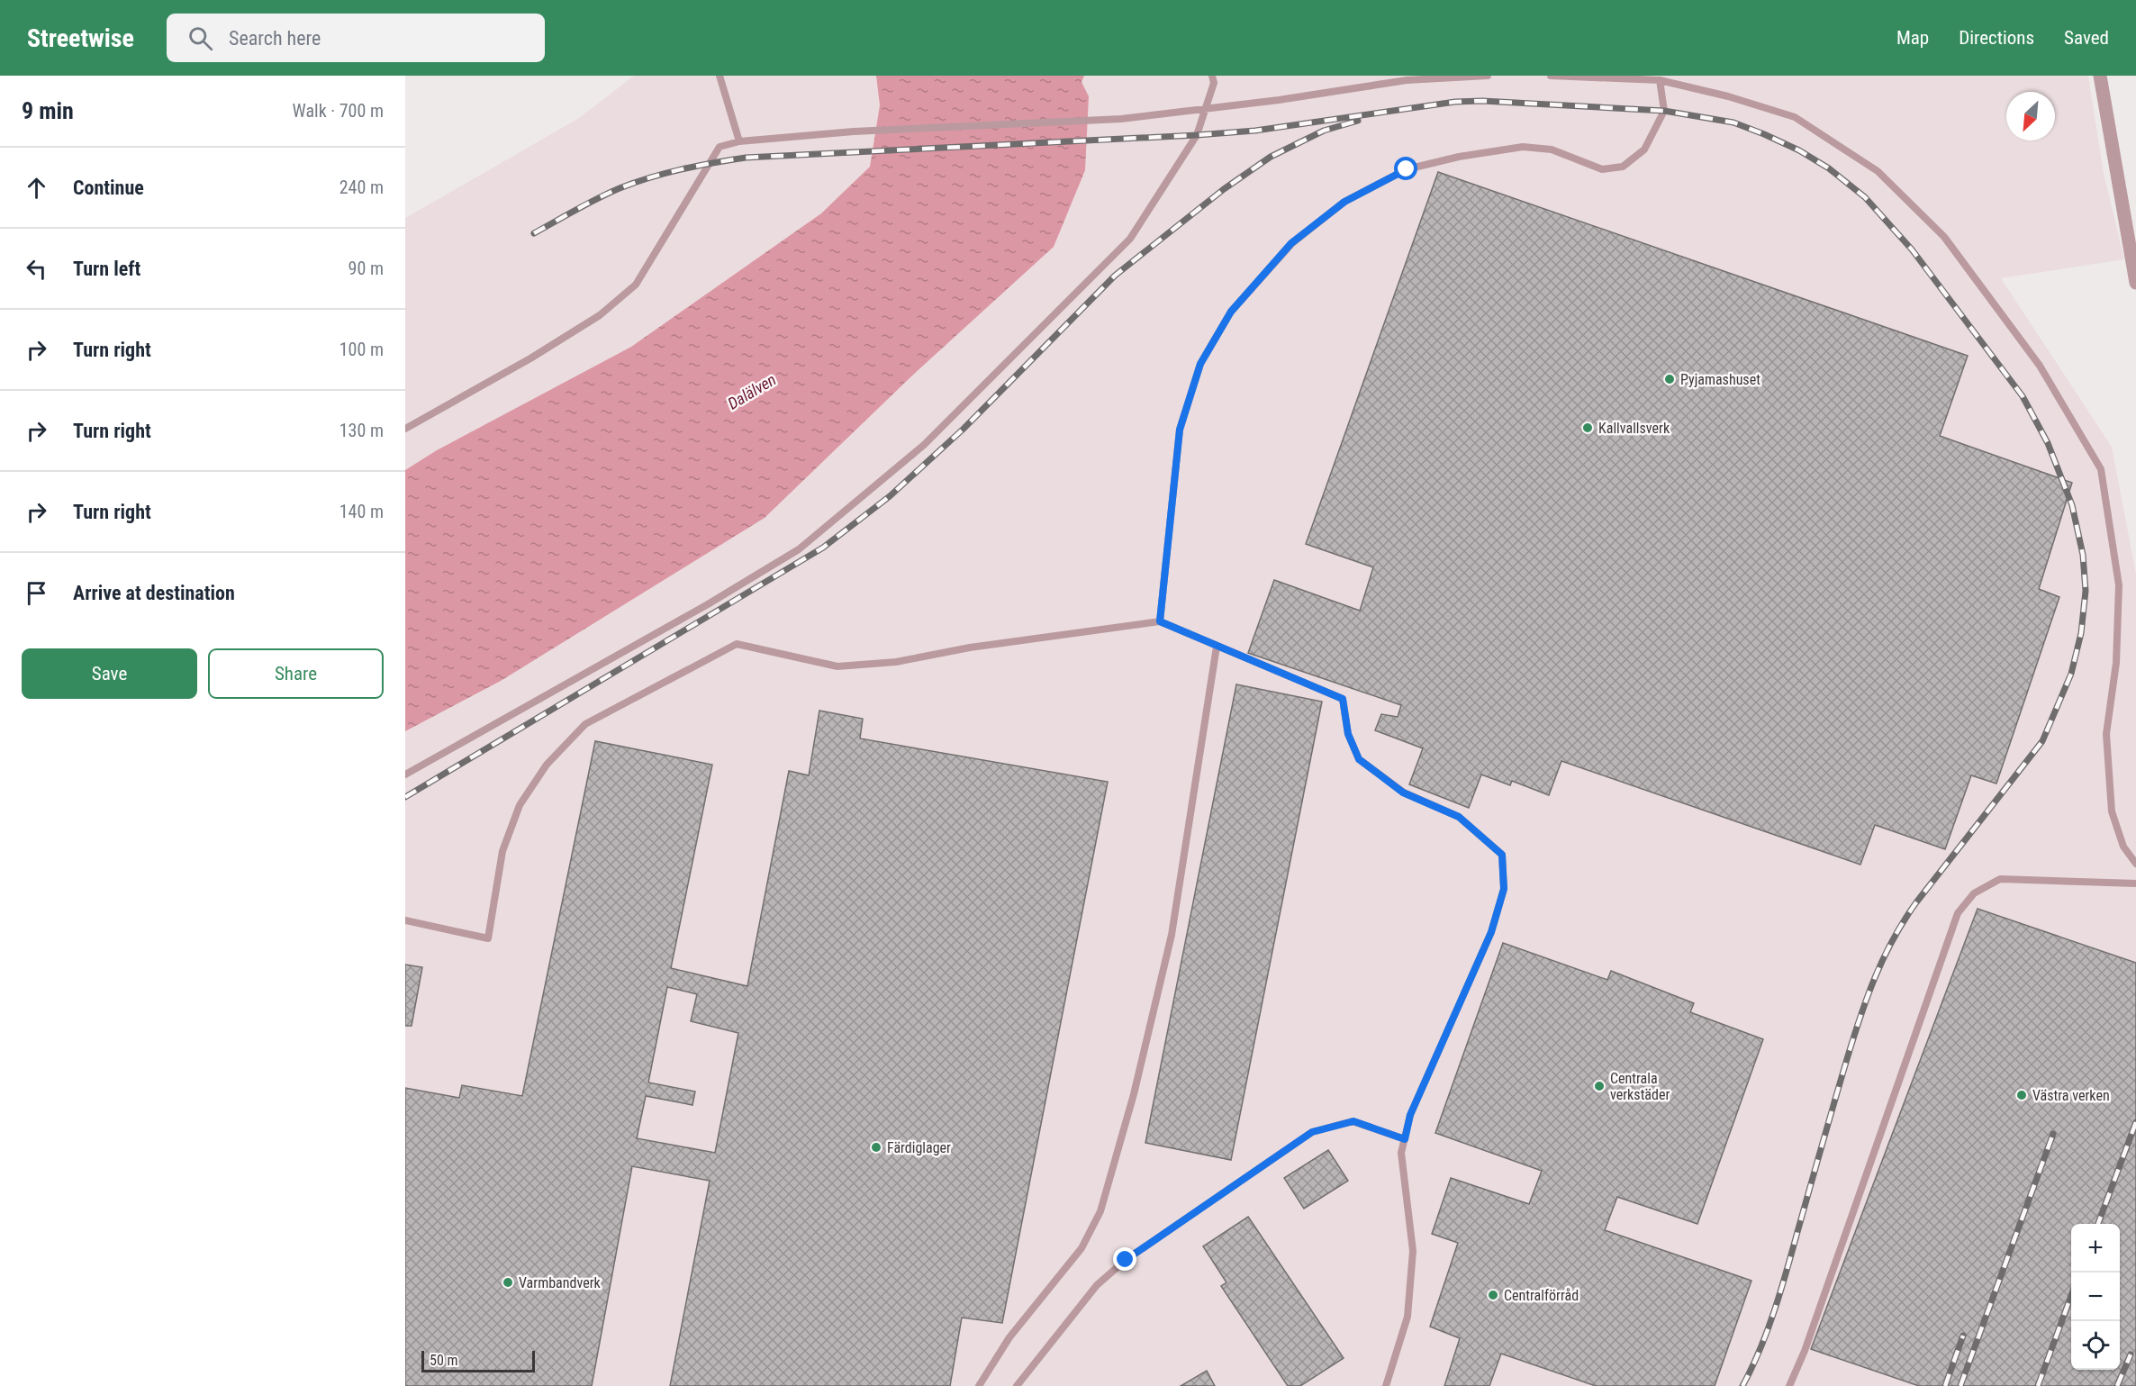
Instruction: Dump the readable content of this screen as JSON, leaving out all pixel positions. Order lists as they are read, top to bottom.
{
  "water": ["Dalälven"],
  "places": [
    "Pyjamashuset",
    "Kallvallsverk",
    "Centrala verkstäder",
    "Västra verken",
    "Färdiglager",
    "Varmbandverk",
    "Centralförråd"
  ],
  "scale_bar": "50 m",
  "north": "bottom left",
  "page": {
    "header": "Streetwise",
    "search": "Search here",
    "nav": ["Map", "Directions", "Saved"],
    "heading": ["9 min", "Walk · 700 m"],
    "list": [
      ["Continue", "240 m"],
      ["Turn left", "90 m"],
      ["Turn right", "100 m"],
      ["Turn right", "130 m"],
      ["Turn right", "140 m"],
      "Arrive at destination"
    ],
    "buttons": ["Save", "Share"],
    "map_buttons": ["+", "−"],
    "scale": "50 m"
  }
}
